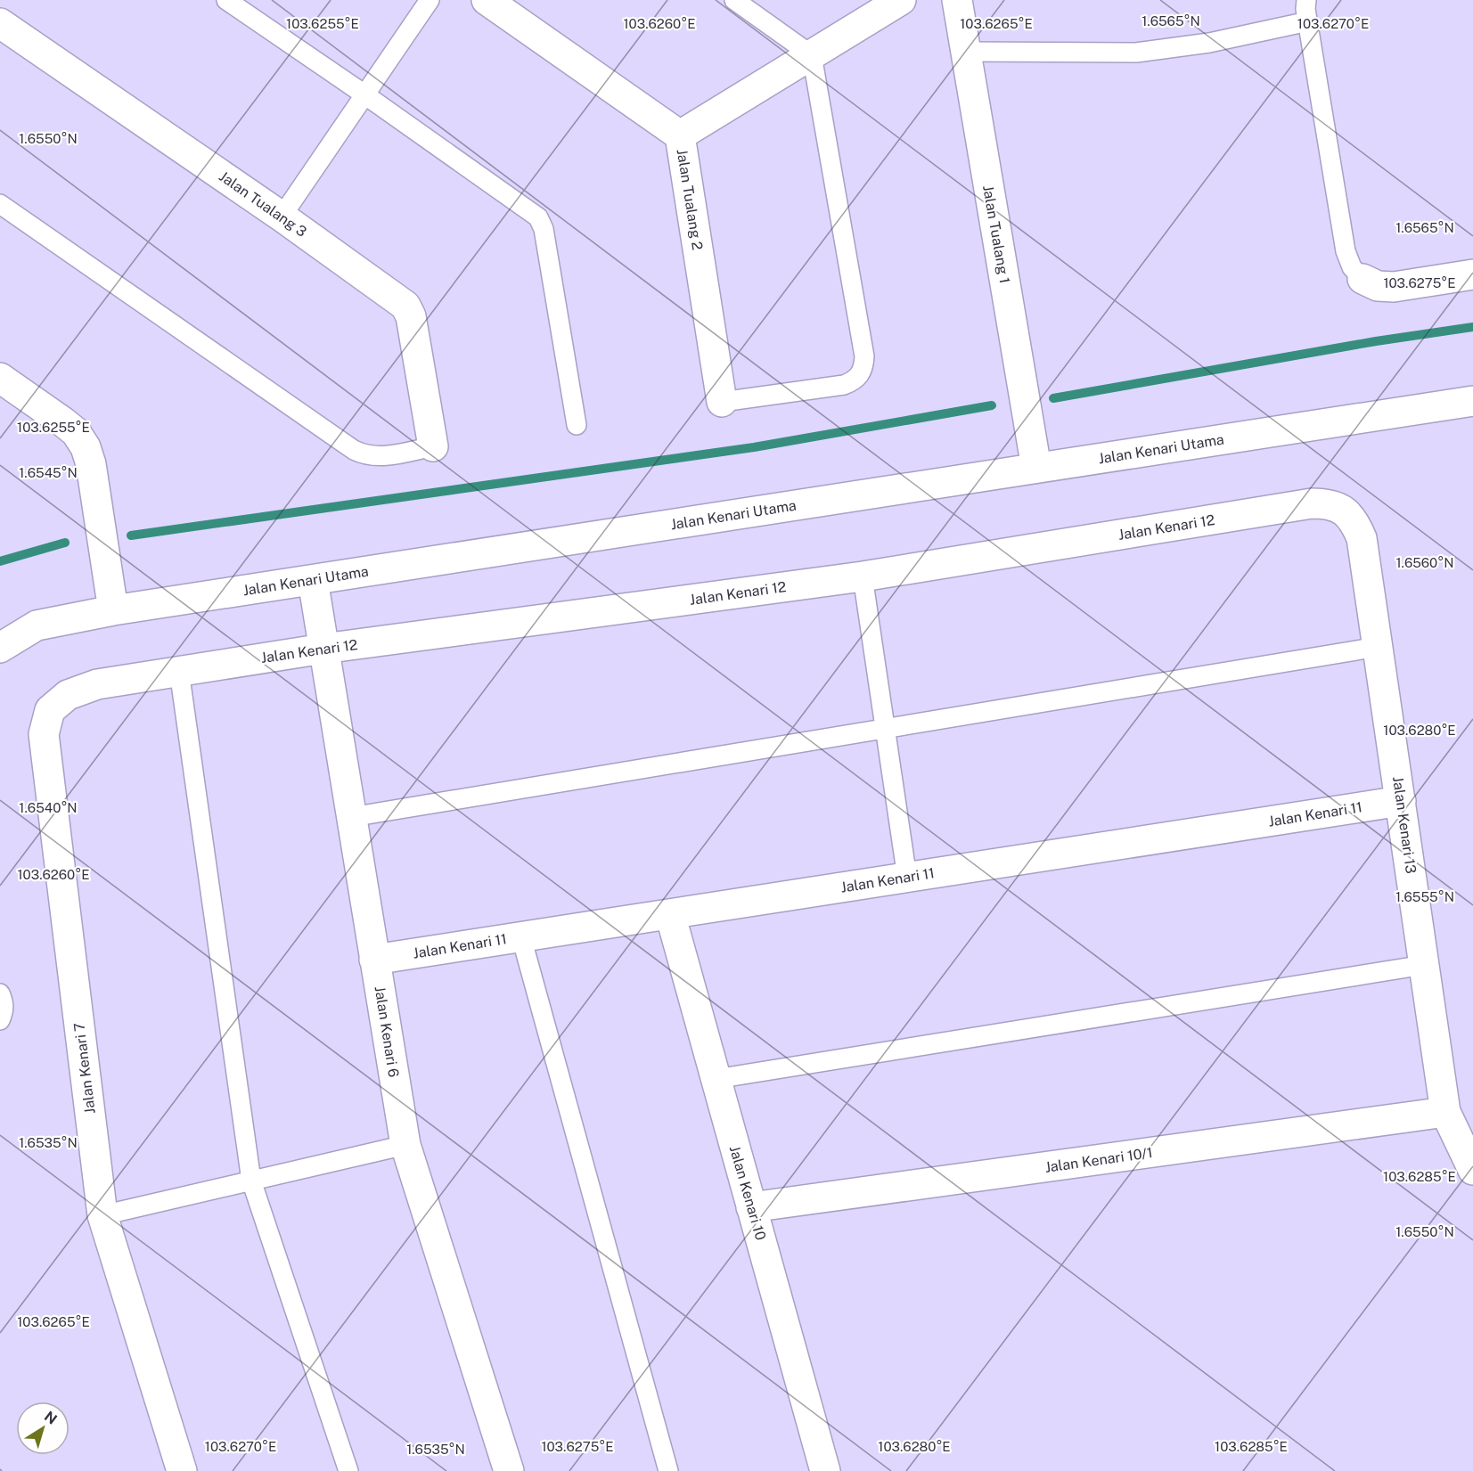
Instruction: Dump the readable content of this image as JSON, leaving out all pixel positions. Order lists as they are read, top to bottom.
{
  "streets": {
    "street": [
      "Jalan Tualang 2",
      "Jalan Tualang 3",
      "Jalan Tualang 1",
      "Jalan Kenari Utama",
      "Jalan Kenari 12",
      "Jalan Kenari 11",
      "Jalan Kenari 13",
      "Jalan Kenari 6",
      "Jalan Kenari 7",
      "Jalan Kenari 10/1",
      "Jalan Kenari 10"
    ]
  },
  "crossings": [
    ["Jalan Tualang 1", "Jalan Kenari Utama"],
    ["Jalan Kenari Utama", "Jalan Kenari 6"],
    ["Jalan Kenari 12", "Jalan Kenari 13"],
    ["Jalan Kenari 12", "Jalan Kenari 6"],
    ["Jalan Kenari 12", "Jalan Kenari 7"],
    ["Jalan Kenari 11", "Jalan Kenari 13"],
    ["Jalan Kenari 11", "Jalan Kenari 6"],
    ["Jalan Kenari 11", "Jalan Kenari 10"],
    ["Jalan Kenari 13", "Jalan Kenari 10/1"],
    ["Jalan Kenari 10/1", "Jalan Kenari 10"]
  ],
  "north": "top right",
  "coordinates": [
    "1.6565°N",
    "103.6255°E",
    "103.6260°E",
    "103.6265°E",
    "103.6270°E",
    "1.6550°N",
    "103.6275°E",
    "1.6545°N",
    "1.6560°N",
    "103.6280°E",
    "1.6540°N",
    "1.6555°N",
    "1.6535°N",
    "103.6285°E"
  ]
}
